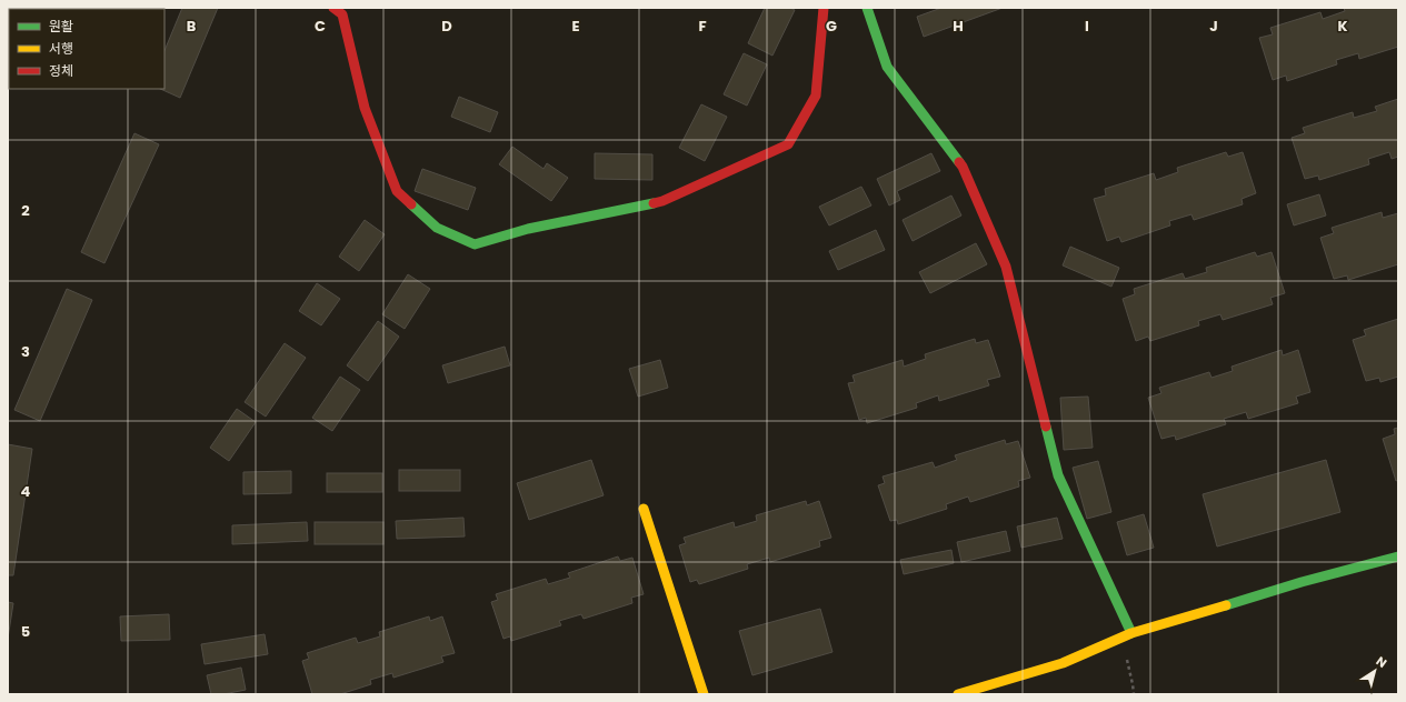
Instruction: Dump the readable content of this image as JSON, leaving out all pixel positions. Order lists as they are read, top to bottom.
{
  "legend": ["원활", "서행", "정체"],
  "north": "top right",
  "grid": {
    "columns": [
      "B",
      "C",
      "D",
      "E",
      "F",
      "G",
      "H",
      "I",
      "J",
      "K"
    ],
    "rows": [
      "2",
      "3",
      "4",
      "5"
    ]
  }
}
